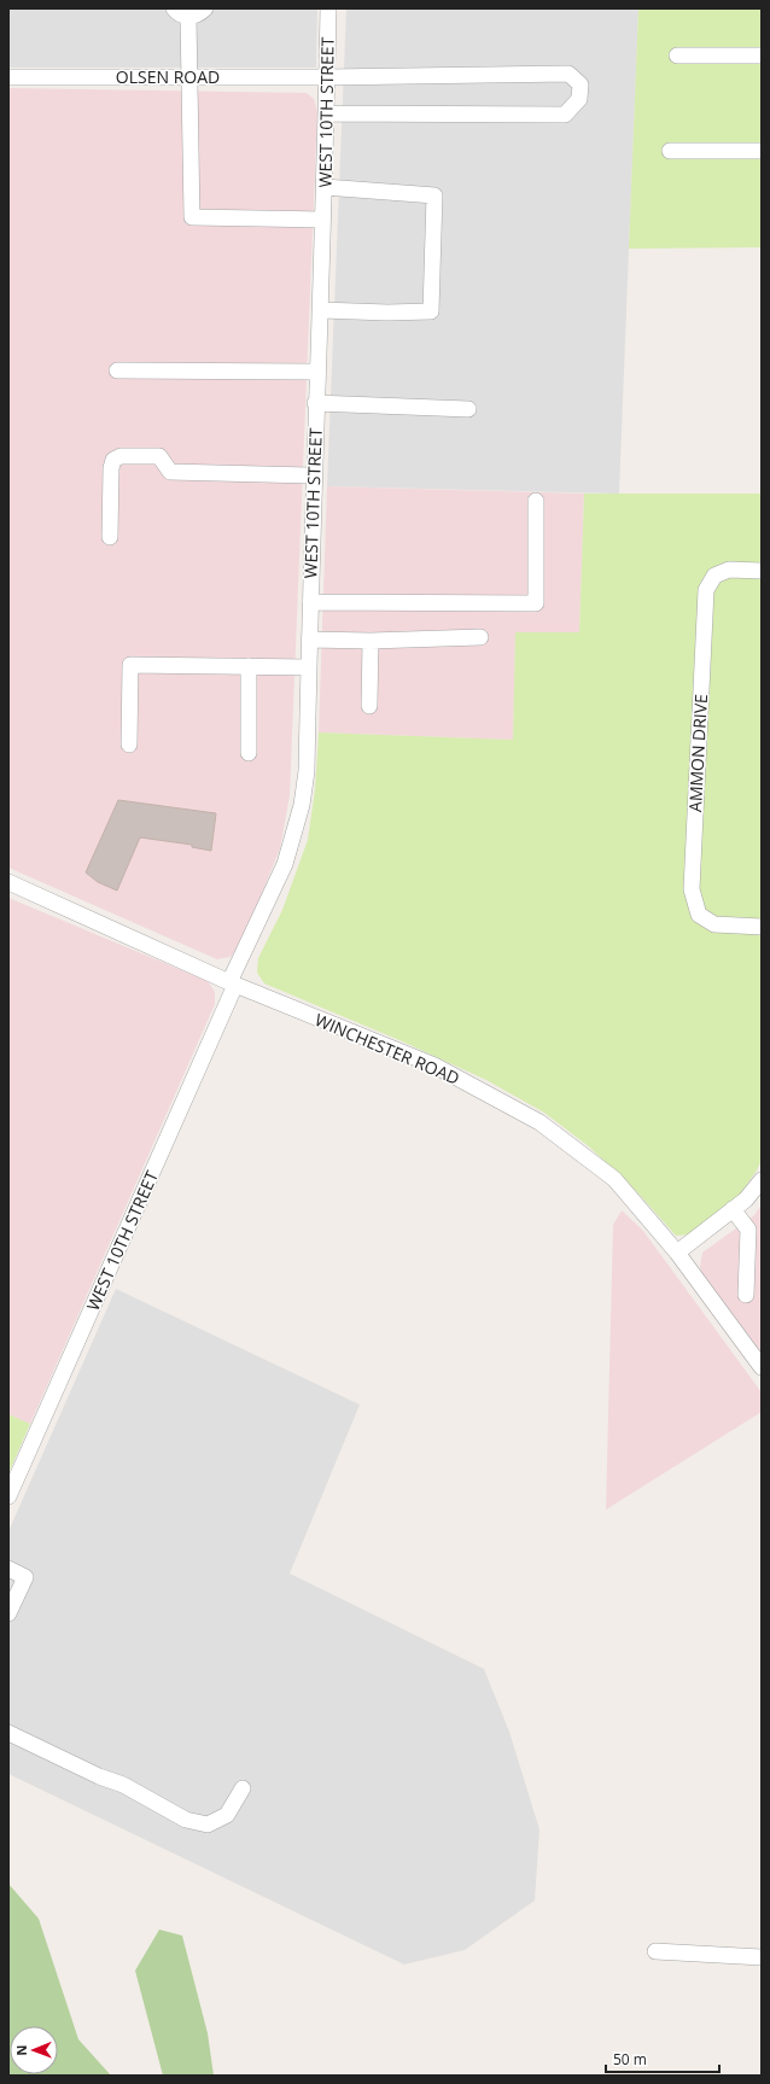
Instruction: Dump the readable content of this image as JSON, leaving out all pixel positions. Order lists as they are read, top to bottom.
{
  "streets": {
    "street": [
      "OLSEN ROAD",
      "WEST 10TH STREET",
      "AMMON DRIVE",
      "WINCHESTER ROAD"
    ]
  },
  "crossings": [
    ["OLSEN ROAD", "WEST 10TH STREET"],
    ["WEST 10TH STREET", "WINCHESTER ROAD"]
  ],
  "scale_bar": "50 m",
  "north": "left"
}
